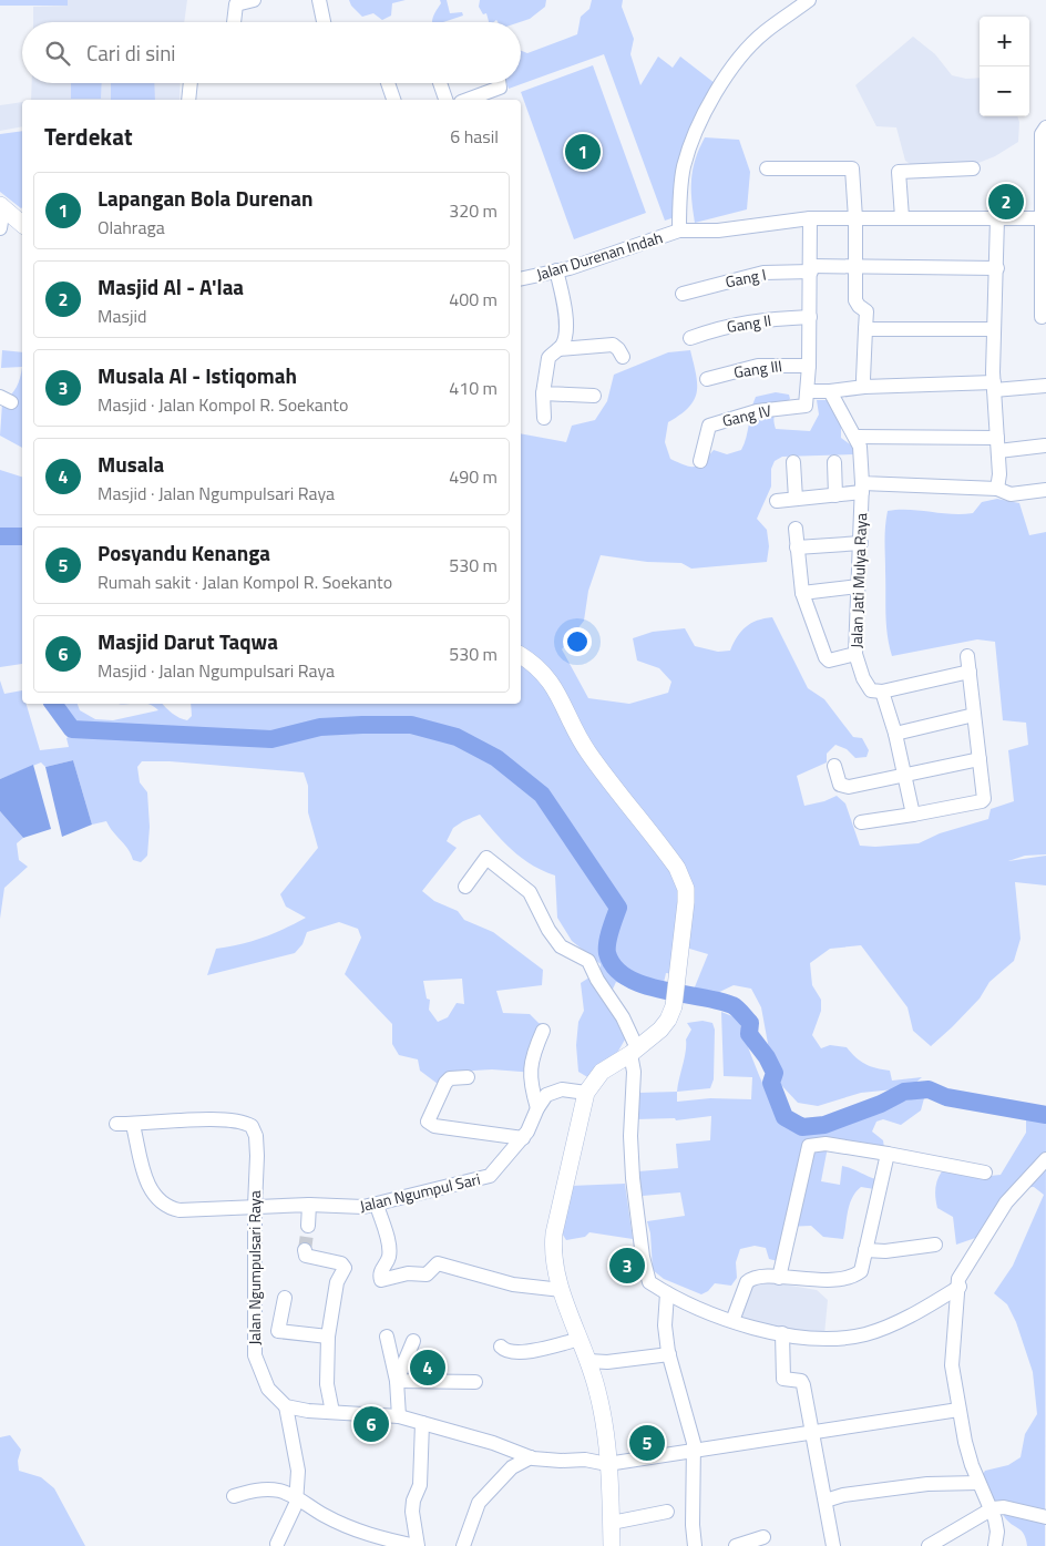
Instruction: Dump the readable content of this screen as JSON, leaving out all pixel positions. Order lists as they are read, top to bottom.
{
  "streets": {
    "street": [
      "Jalan Durenan Indah",
      "Gang I",
      "Gang II",
      "Gang III",
      "Gang IV",
      "Jalan Jati Mulya Raya",
      "Jalan Ngumpul Sari",
      "Jalan Ngumpulsari Raya"
    ]
  },
  "crossings": [
    ["Jalan Ngumpul Sari", "Jalan Ngumpulsari Raya"]
  ],
  "page": {
    "map_buttons": ["+", "−"],
    "search": "Cari di sini",
    "heading": ["Terdekat", "6 hasil"],
    "pins": [
      "1",
      "2",
      "3",
      "4",
      "6",
      "5"
    ],
    "list": [
      {
        "mark": "1",
        "name": "Lapangan Bola Durenan",
        "note": "Olahraga",
        "value": "320 m"
      },
      {
        "mark": "2",
        "name": "Masjid Al - A'laa",
        "note": "Masjid",
        "value": "400 m"
      },
      {
        "mark": "3",
        "name": "Musala Al - Istiqomah",
        "note": "Masjid · Jalan Kompol R. Soekanto",
        "value": "410 m"
      },
      {
        "mark": "4",
        "name": "Musala",
        "note": "Masjid · Jalan Ngumpulsari Raya",
        "value": "490 m"
      },
      {
        "mark": "5",
        "name": "Posyandu Kenanga",
        "note": "Rumah sakit · Jalan Kompol R. Soekanto",
        "value": "530 m"
      },
      {
        "mark": "6",
        "name": "Masjid Darut Taqwa",
        "note": "Masjid · Jalan Ngumpulsari Raya",
        "value": "530 m"
      }
    ]
  }
}
